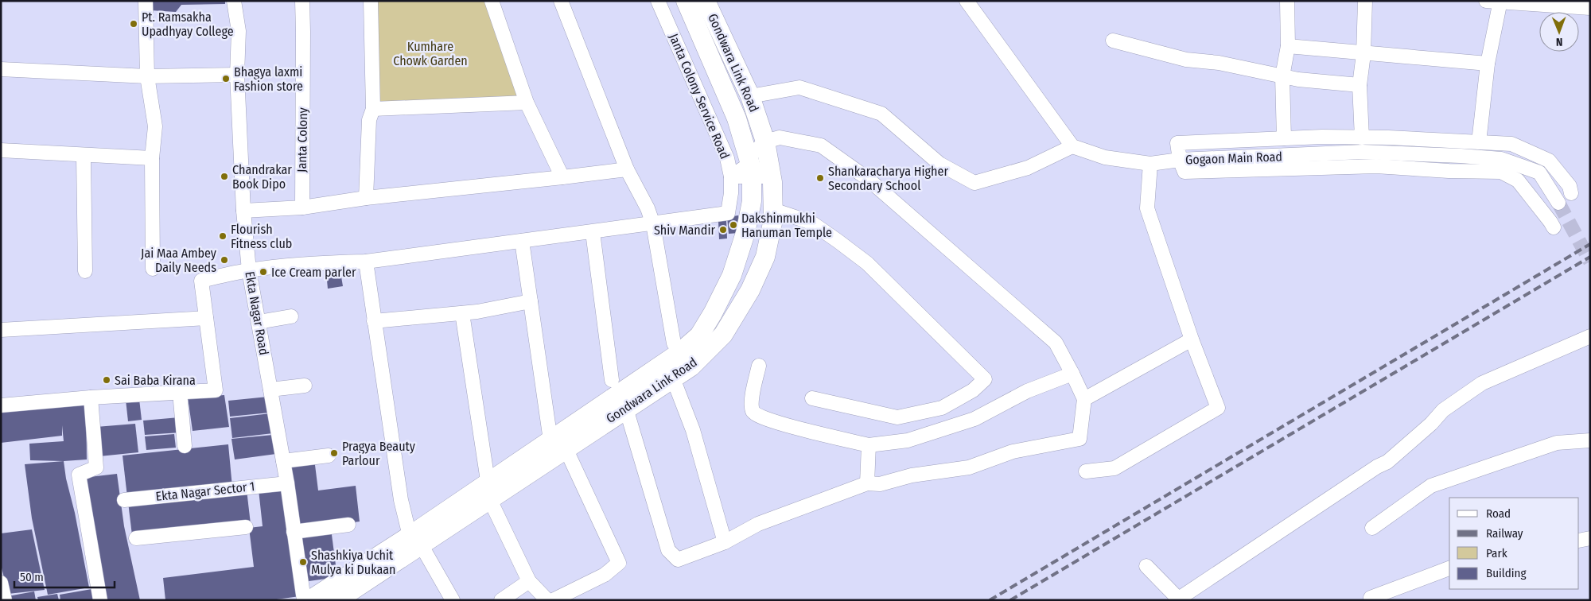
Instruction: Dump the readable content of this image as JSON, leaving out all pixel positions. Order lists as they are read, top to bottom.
{
  "streets": {
    "street": [
      "Gondwara Link Road",
      "Janta Colony Service Road",
      "Janta Colony",
      "Gogaon Main Road",
      "Ekta Nagar Road",
      "Ekta Nagar Sector 1"
    ]
  },
  "crossings": [
    ["Gondwara Link Road", "Janta Colony Service Road"],
    ["Ekta Nagar Road", "Ekta Nagar Sector 1"]
  ],
  "parks": ["Kumhare Chowk Garden"],
  "places": [
    "Pt. Ramsakha Upadhyay College",
    "Bhagya laxmi Fashion store",
    "Chandrakar Book Dipo",
    "Shankaracharya Higher Secondary School",
    "Dakshinmukhi Hanuman Temple",
    "Shiv Mandir",
    "Flourish Fitness club",
    "Jai Maa Ambey Daily Needs",
    "Ice Cream parler",
    "Sai Baba Kirana",
    "Pragya Beauty Parlour",
    "Shashkiya Uchit Mulya ki Dukaan"
  ],
  "legend": [
    "Road",
    "Railway",
    "Park",
    "Building"
  ],
  "scale_bar": "50 m",
  "north": "bottom"
}
